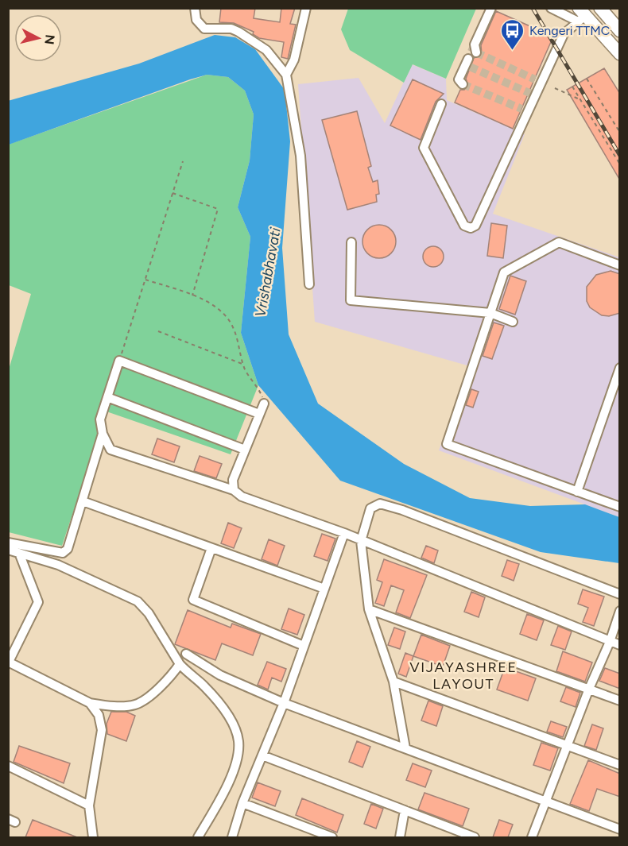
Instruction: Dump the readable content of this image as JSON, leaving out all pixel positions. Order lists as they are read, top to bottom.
{
  "districts": ["VIJAYASHREE LAYOUT"],
  "water": ["Vrishabhavati"],
  "places": {
    "bus stop": ["Kengeri TTMC"]
  },
  "north": "right"
}
